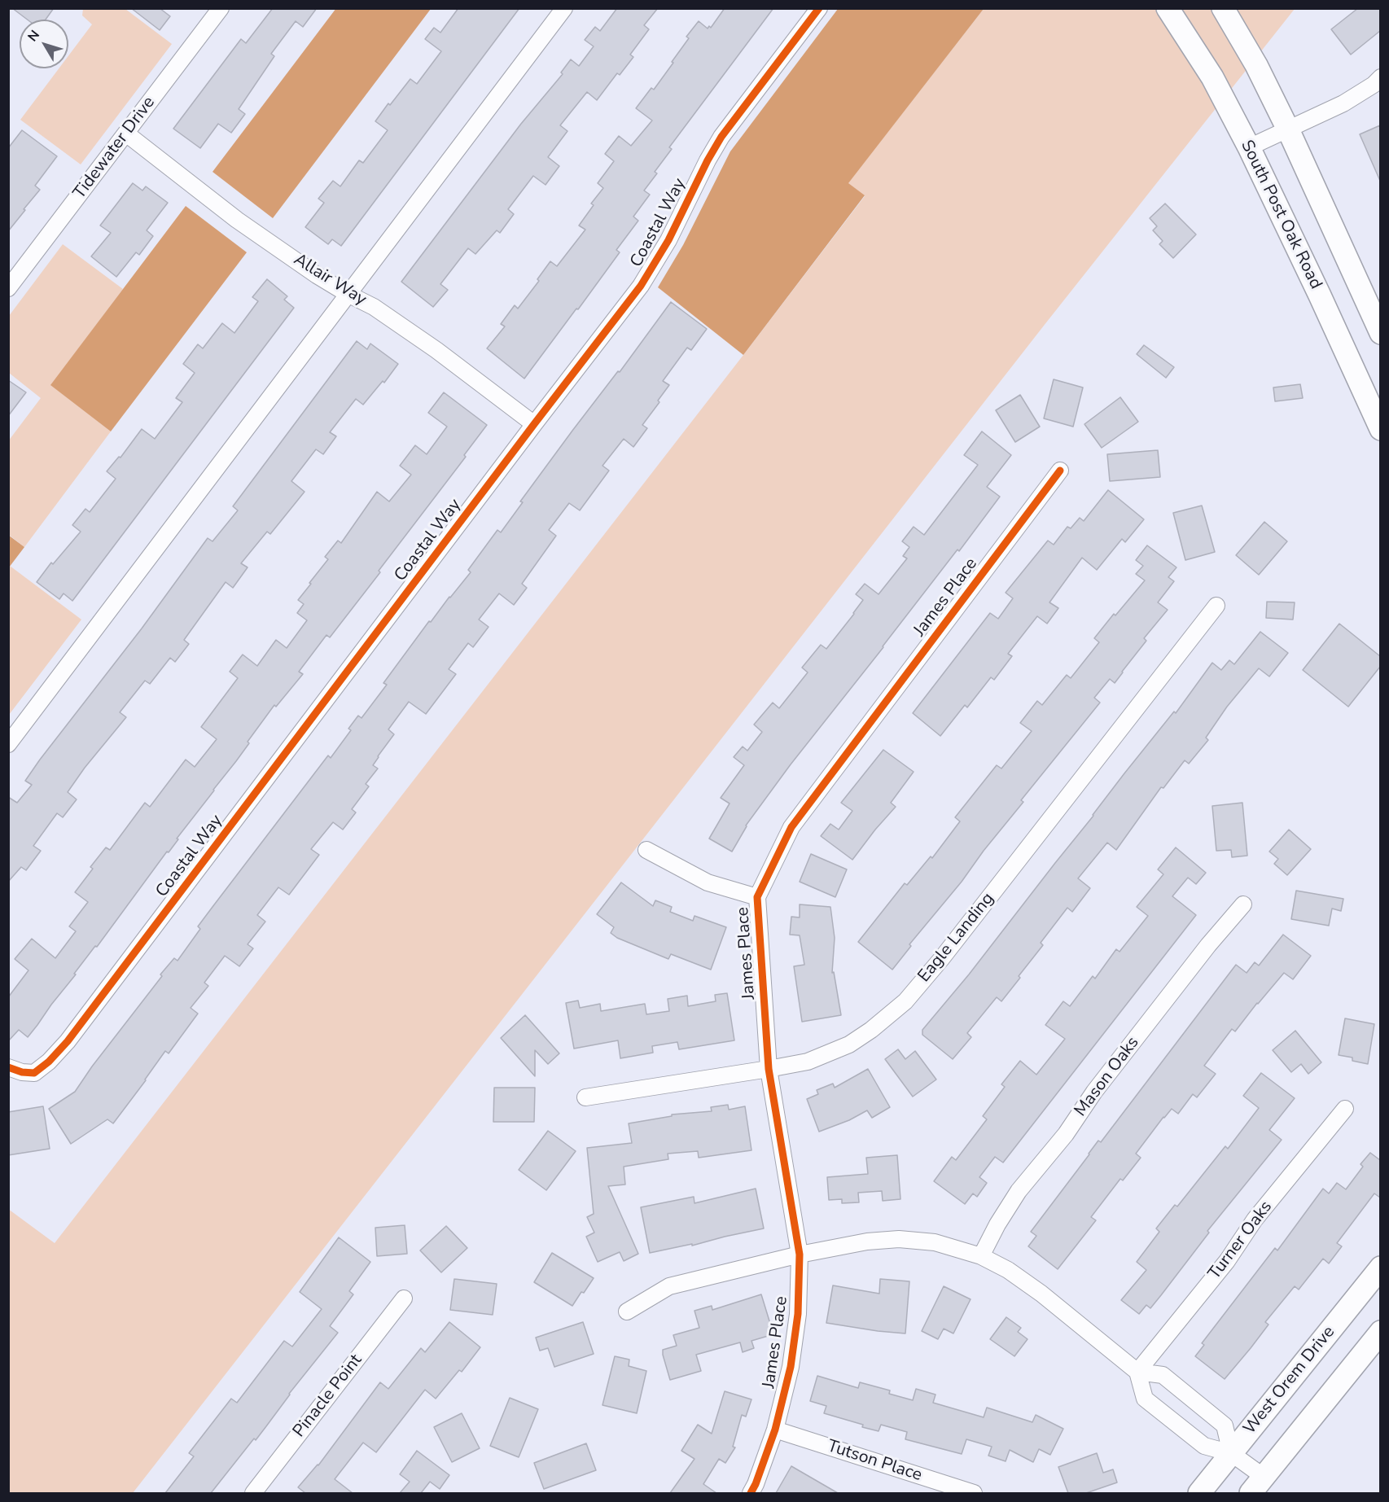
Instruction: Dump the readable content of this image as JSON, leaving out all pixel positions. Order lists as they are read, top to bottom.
{
  "streets": {
    "main road": ["South Post Oak Road", "West Orem Drive"],
    "street": [
      "Tidewater Drive",
      "Coastal Way",
      "Allair Way",
      "James Place",
      "Eagle Landing",
      "Mason Oaks",
      "Turner Oaks",
      "Pinacle Point",
      "Tutson Place"
    ]
  },
  "crossings": [
    ["Tidewater Drive", "Allair Way"],
    ["Coastal Way", "Allair Way"],
    ["James Place", "Eagle Landing"],
    ["James Place", "Tutson Place"]
  ],
  "north": "top left"
}
